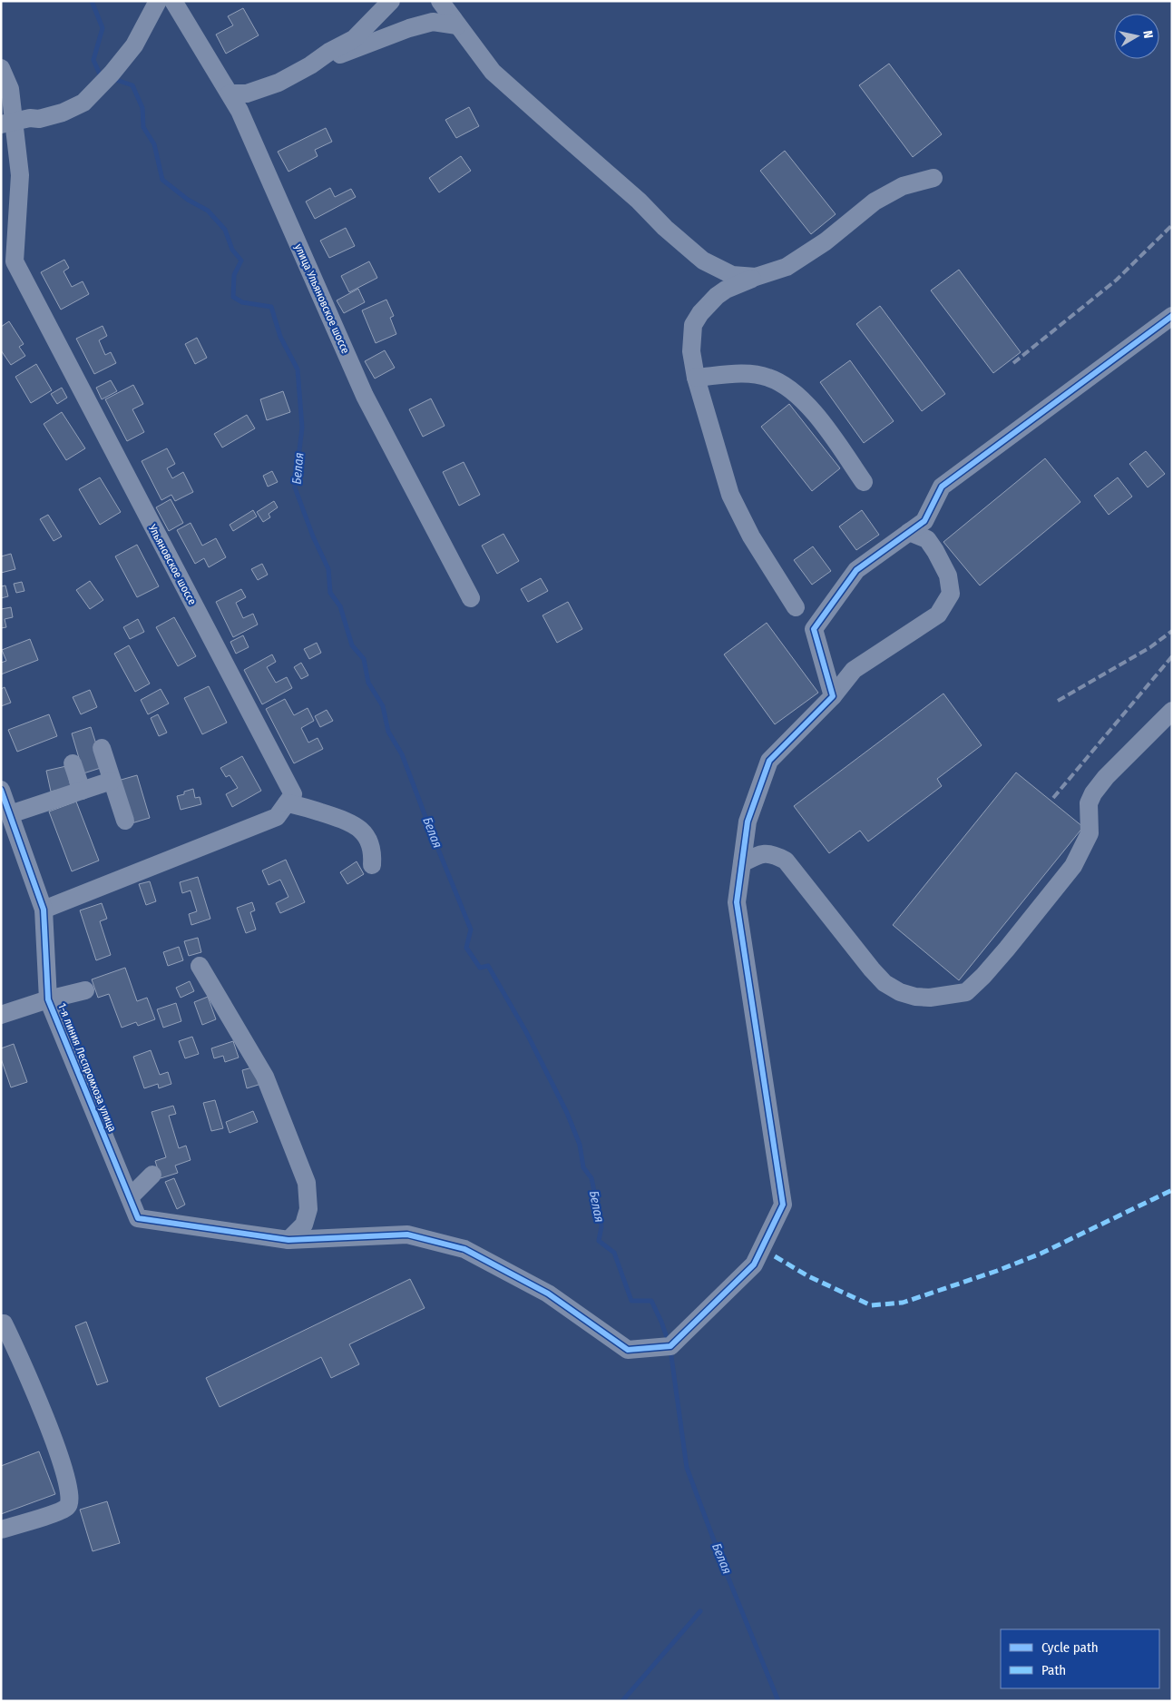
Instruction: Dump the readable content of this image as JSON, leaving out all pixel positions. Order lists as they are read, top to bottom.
{
  "streets": {
    "street": ["улица Ульяновское шоссе", "Ульяновское шоссе", "1-я линия Леспромхоза улица"]
  },
  "water": ["Белая"],
  "legend": ["Cycle path", "Path"],
  "north": "right"
}
